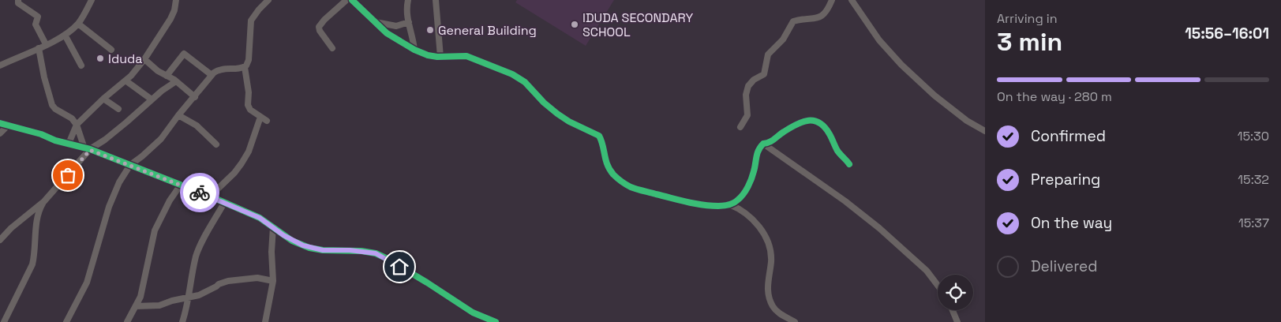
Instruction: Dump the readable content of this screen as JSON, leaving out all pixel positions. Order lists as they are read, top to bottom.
{
  "places": ["IDUDA SECONDARY SCHOOL", "General Building", "Iduda"],
  "page": {
    "heading": ["3 min", "Arriving in", "15:56–16:01"],
    "bar": "On the way · 280 m",
    "list": [
      ["Confirmed", "15:30"],
      ["Preparing", "15:32"],
      ["On the way", "15:37"],
      "Delivered"
    ]
  }
}
